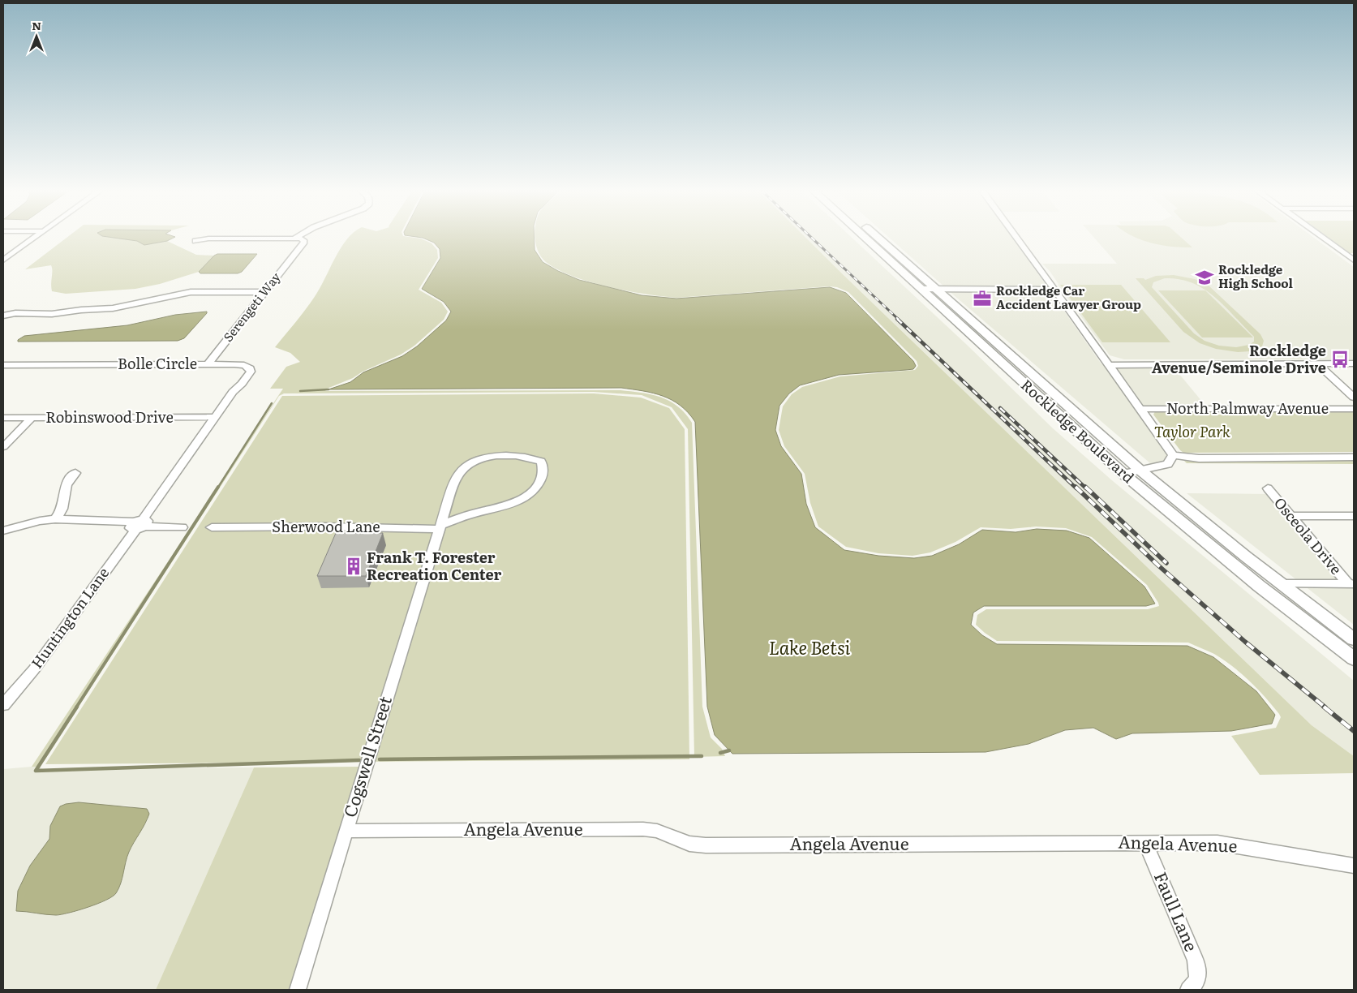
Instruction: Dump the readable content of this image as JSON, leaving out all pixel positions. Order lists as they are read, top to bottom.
{
  "streets": {
    "main road": ["Rockledge Boulevard"],
    "street": [
      "Serengeti Way",
      "Bolle Circle",
      "North Palmway Avenue",
      "Robinswood Drive",
      "Sherwood Lane",
      "Osceola Drive",
      "Huntington Lane",
      "Cogswell Street",
      "Angela Avenue",
      "Faull Lane"
    ]
  },
  "crossings": [
    ["Serengeti Way", "Bolle Circle"],
    ["Bolle Circle", "Robinswood Drive"],
    ["Bolle Circle", "Huntington Lane"],
    ["Robinswood Drive", "Huntington Lane"],
    ["Sherwood Lane", "Cogswell Street"],
    ["Cogswell Street", "Angela Avenue"],
    ["Angela Avenue", "Faull Lane"]
  ],
  "water": ["Lake Betsi"],
  "parks": ["Taylor Park"],
  "places": {
    "school or university": ["Rockledge High School"],
    "office": ["Rockledge Car Accident Lawyer Group"],
    "bus stop": ["Rockledge Avenue/Seminole Drive"],
    "building": ["Frank T. Forester Recreation Center"]
  },
  "north": "top"
}
